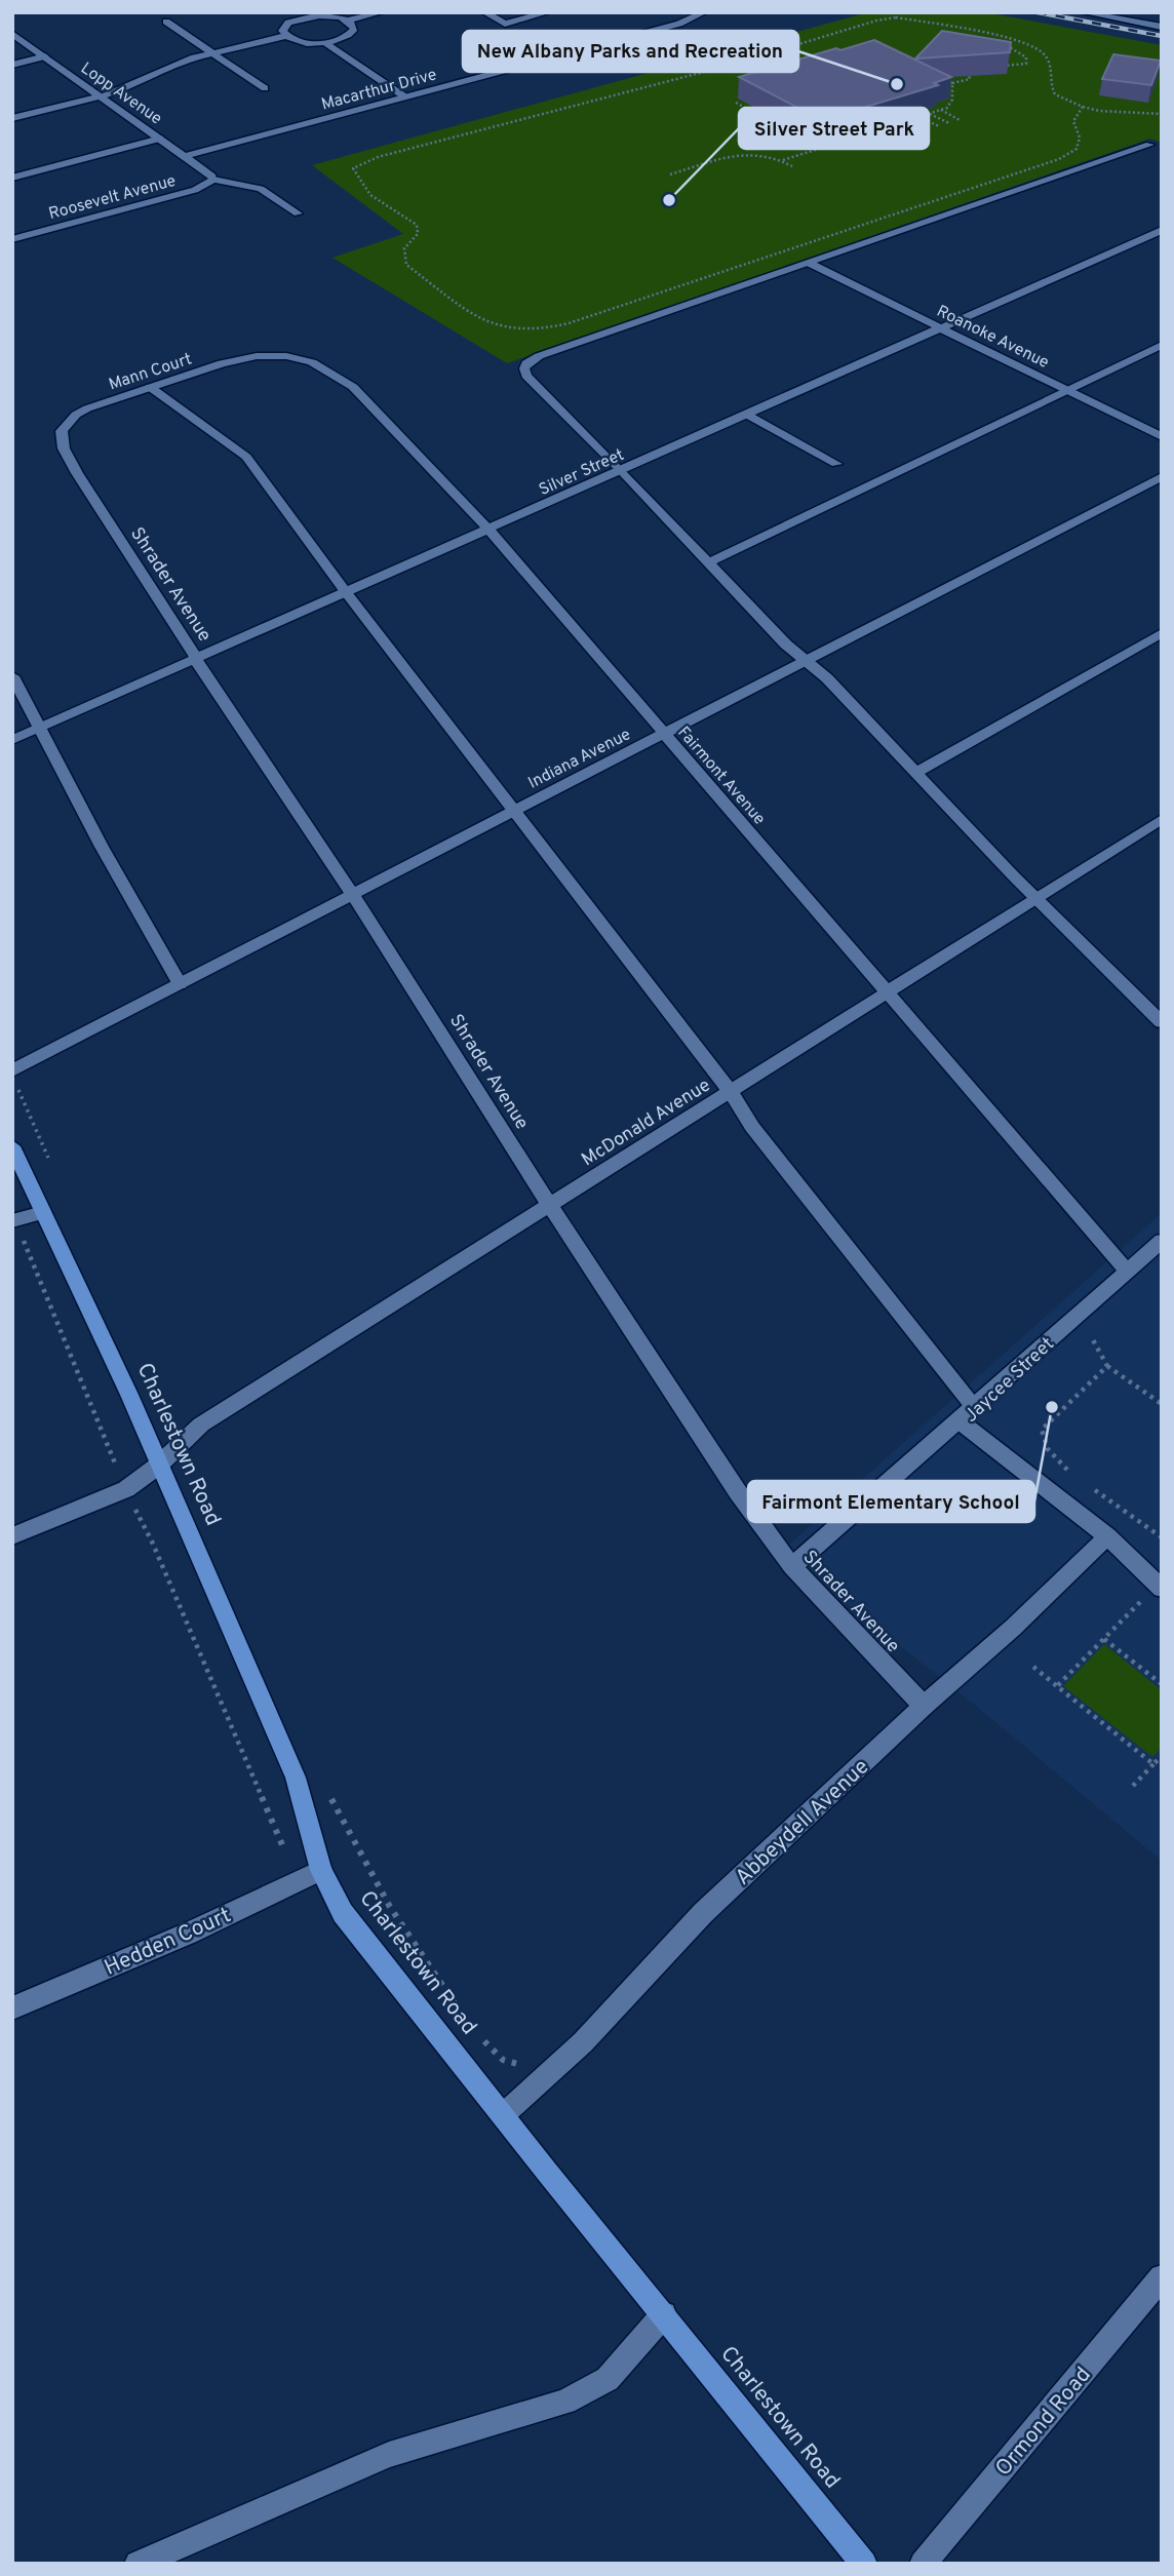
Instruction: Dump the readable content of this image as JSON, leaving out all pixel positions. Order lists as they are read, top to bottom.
{
  "streets": {
    "main road": ["Charlestown Road"],
    "street": [
      "Macarthur Drive",
      "Lopp Avenue",
      "Roosevelt Avenue",
      "Roanoke Avenue",
      "Mann Court",
      "Silver Street",
      "Shrader Avenue",
      "Indiana Avenue",
      "Fairmont Avenue",
      "McDonald Avenue",
      "Jaycee Street",
      "Abbeydell Avenue",
      "Hedden Court",
      "Ormond Road"
    ]
  },
  "crossings": [
    ["Macarthur Drive", "Lopp Avenue"],
    ["Lopp Avenue", "Roosevelt Avenue"],
    ["Roanoke Avenue", "Silver Street"],
    ["Mann Court", "Shrader Avenue"],
    ["Mann Court", "Fairmont Avenue"],
    ["Silver Street", "Shrader Avenue"],
    ["Silver Street", "Fairmont Avenue"],
    ["Shrader Avenue", "Indiana Avenue"],
    ["Shrader Avenue", "McDonald Avenue"],
    ["Shrader Avenue", "Abbeydell Avenue"],
    ["Indiana Avenue", "Fairmont Avenue"],
    ["Fairmont Avenue", "McDonald Avenue"],
    ["Fairmont Avenue", "Jaycee Street"],
    ["McDonald Avenue", "Charlestown Road"],
    ["Jaycee Street", "Abbeydell Avenue"],
    ["Charlestown Road", "Abbeydell Avenue"],
    ["Charlestown Road", "Hedden Court"]
  ],
  "places": ["New Albany Parks and Recreation", "Silver Street Park", "Fairmont Elementary School"]
}
